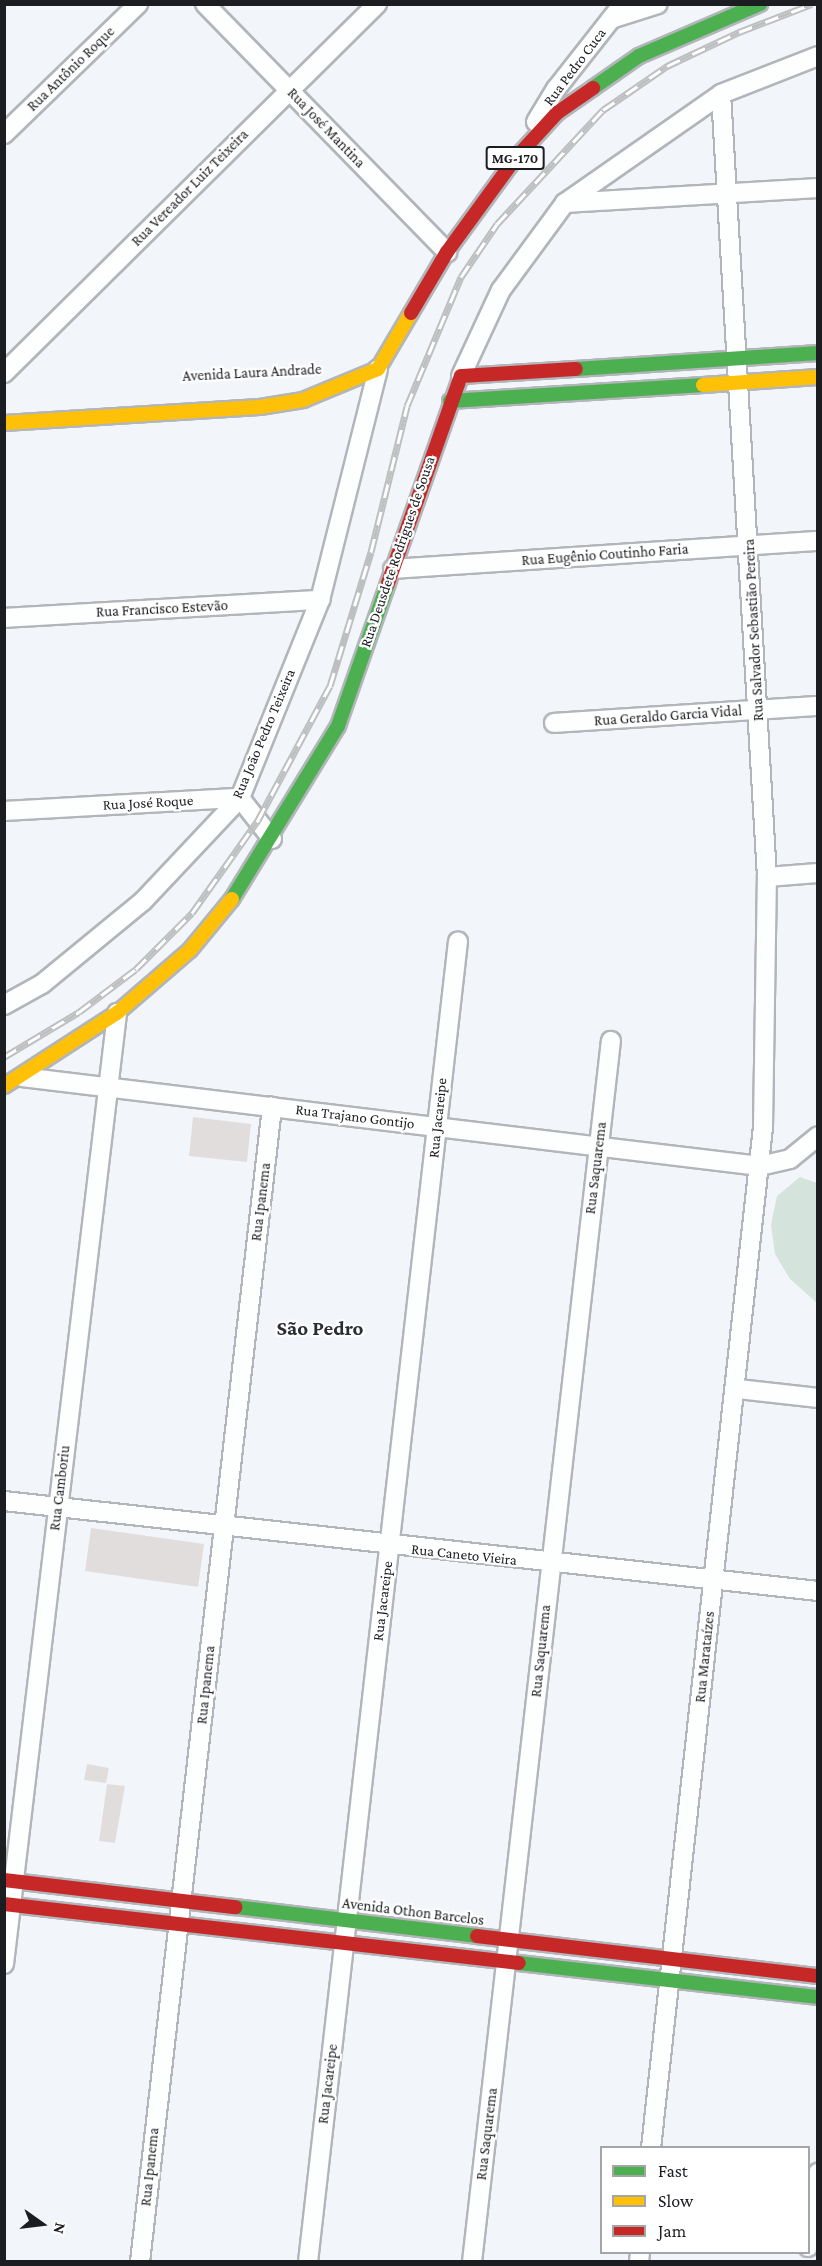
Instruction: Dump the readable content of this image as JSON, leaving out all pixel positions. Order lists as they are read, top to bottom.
{
  "streets": {
    "street": [
      "Rua Pedro Cuca",
      "Rua Antônio Roque",
      "Rua José Mantina",
      "MG-170",
      "Rua Vereador Luiz Teixeira",
      "Avenida Laura Andrade",
      "Rua Deusdete Rodrigues de Sousa",
      "Rua Eugênio Coutinho Faria",
      "Rua Francisco Estevão",
      "Rua Salvador Sebastião Pereira",
      "Rua Geraldo Garcia Vidal",
      "Rua João Pedro Teixeira",
      "Rua José Roque",
      "Rua Trajano Gontijo",
      "Rua Jacareipe",
      "Rua Saquarema",
      "Rua Ipanema",
      "Rua Camboriu",
      "Rua Caneto Vieira",
      "Rua Marataízes",
      "Avenida Othon Barcelos"
    ]
  },
  "crossings": [
    ["Rua Pedro Cuca", "MG-170"],
    ["Rua José Mantina", "MG-170"],
    ["Rua José Mantina", "Rua Vereador Luiz Teixeira"],
    ["MG-170", "Rua João Pedro Teixeira"],
    ["Rua Deusdete Rodrigues de Sousa", "Rua Eugênio Coutinho Faria"],
    ["Rua Deusdete Rodrigues de Sousa", "Rua Salvador Sebastião Pereira"],
    ["Rua Deusdete Rodrigues de Sousa", "Rua Trajano Gontijo"],
    ["Rua Deusdete Rodrigues de Sousa", "Rua Camboriu"],
    ["Rua Eugênio Coutinho Faria", "Rua Salvador Sebastião Pereira"],
    ["Rua Francisco Estevão", "Rua João Pedro Teixeira"],
    ["Rua Salvador Sebastião Pereira", "Rua Geraldo Garcia Vidal"],
    ["Rua Salvador Sebastião Pereira", "Rua Trajano Gontijo"],
    ["Rua Salvador Sebastião Pereira", "Rua Marataízes"],
    ["Rua João Pedro Teixeira", "Rua José Roque"],
    ["Rua Trajano Gontijo", "Rua Jacareipe"],
    ["Rua Trajano Gontijo", "Rua Saquarema"],
    ["Rua Trajano Gontijo", "Rua Ipanema"],
    ["Rua Trajano Gontijo", "Rua Camboriu"],
    ["Rua Trajano Gontijo", "Rua Marataízes"],
    ["Rua Jacareipe", "Rua Caneto Vieira"],
    ["Rua Jacareipe", "Avenida Othon Barcelos"],
    ["Rua Saquarema", "Rua Caneto Vieira"],
    ["Rua Saquarema", "Avenida Othon Barcelos"],
    ["Rua Ipanema", "Rua Caneto Vieira"],
    ["Rua Ipanema", "Avenida Othon Barcelos"],
    ["Rua Camboriu", "Rua Caneto Vieira"],
    ["Rua Camboriu", "Avenida Othon Barcelos"],
    ["Rua Caneto Vieira", "Rua Marataízes"],
    ["Rua Marataízes", "Avenida Othon Barcelos"]
  ],
  "districts": ["São Pedro"],
  "legend": ["Fast", "Slow", "Jam"],
  "north": "right"
}
